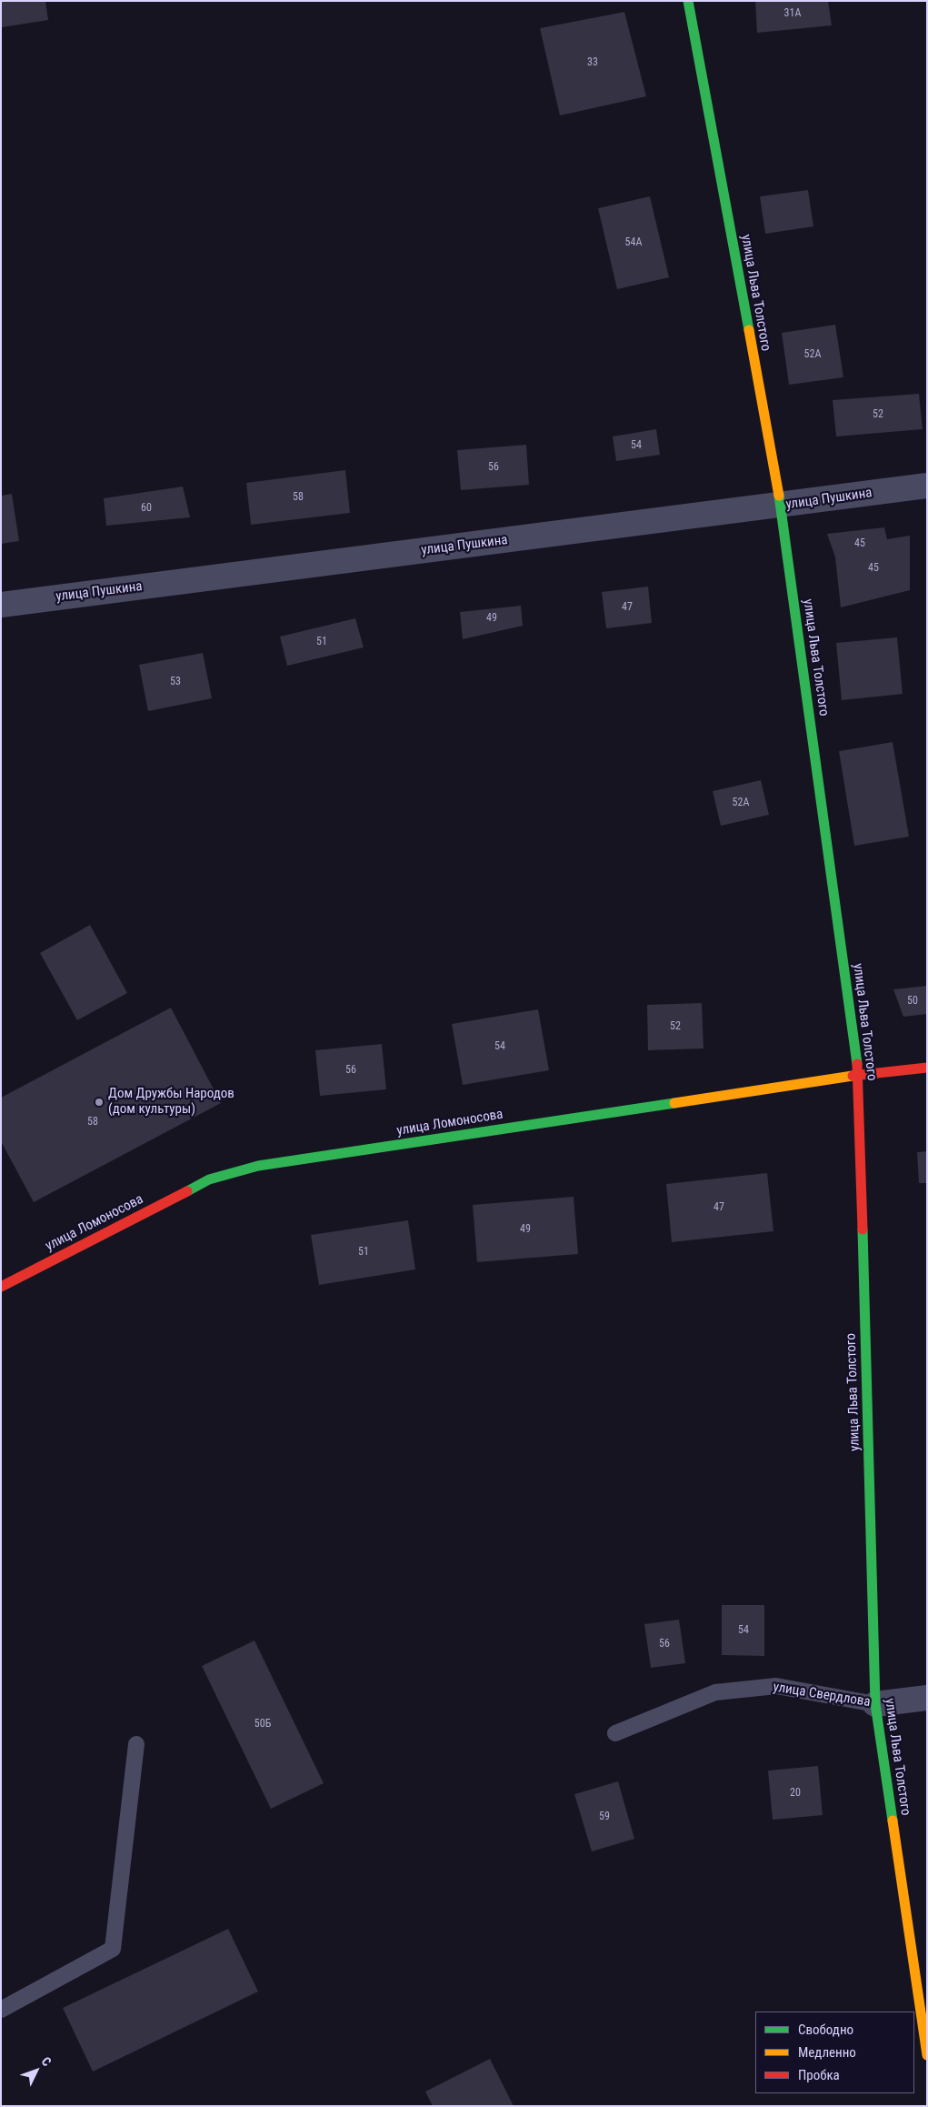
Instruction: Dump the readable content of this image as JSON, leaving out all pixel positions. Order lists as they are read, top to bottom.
{
  "streets": {
    "street": [
      "улица Льва Толстого",
      "улица Пушкина",
      "улица Ломоносова",
      "улица Свердлова"
    ]
  },
  "crossings": [
    ["улица Льва Толстого", "улица Пушкина"],
    ["улица Льва Толстого", "улица Ломоносова"],
    ["улица Льва Толстого", "улица Свердлова"]
  ],
  "places": ["Дом Дружбы Народов (дом культуры)"],
  "house_numbers": [
    "31А",
    "33",
    "54А",
    "52А",
    "52",
    "54",
    "56",
    "58",
    "60",
    "45",
    "45",
    "47",
    "49",
    "51",
    "53",
    "52А",
    "50",
    "52",
    "54",
    "56",
    "58",
    "47",
    "49",
    "51",
    "54",
    "56",
    "50Б",
    "20",
    "59"
  ],
  "legend": ["Свободно", "Медленно", "Пробка"],
  "north": "top right"
}
